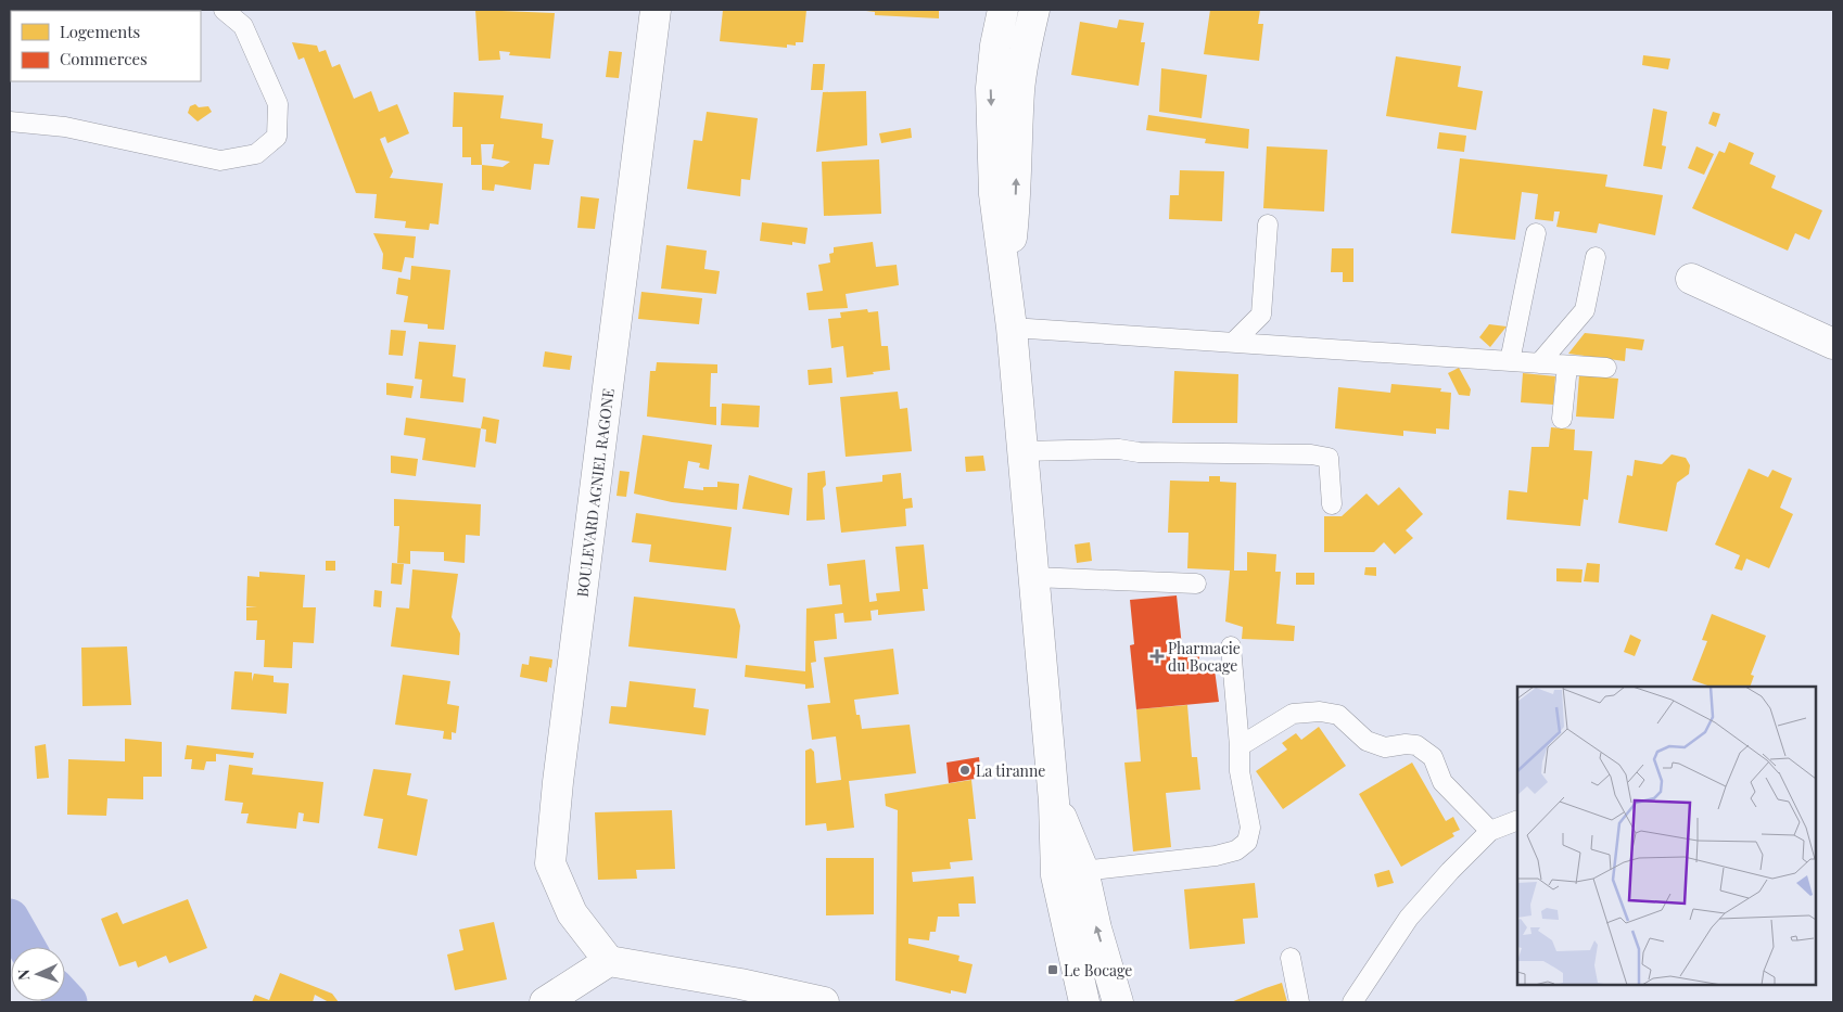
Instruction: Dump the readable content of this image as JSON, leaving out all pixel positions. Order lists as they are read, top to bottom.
{
  "streets": {
    "main road": ["BOULEVARD AGNIEL RAGONE"]
  },
  "places": {
    "health": ["Pharmacie du Bocage"],
    "other": ["La tiranne"],
    "transit": ["Le Bocage"]
  },
  "legend": ["Logements", "Commerces"],
  "north": "left"
}
